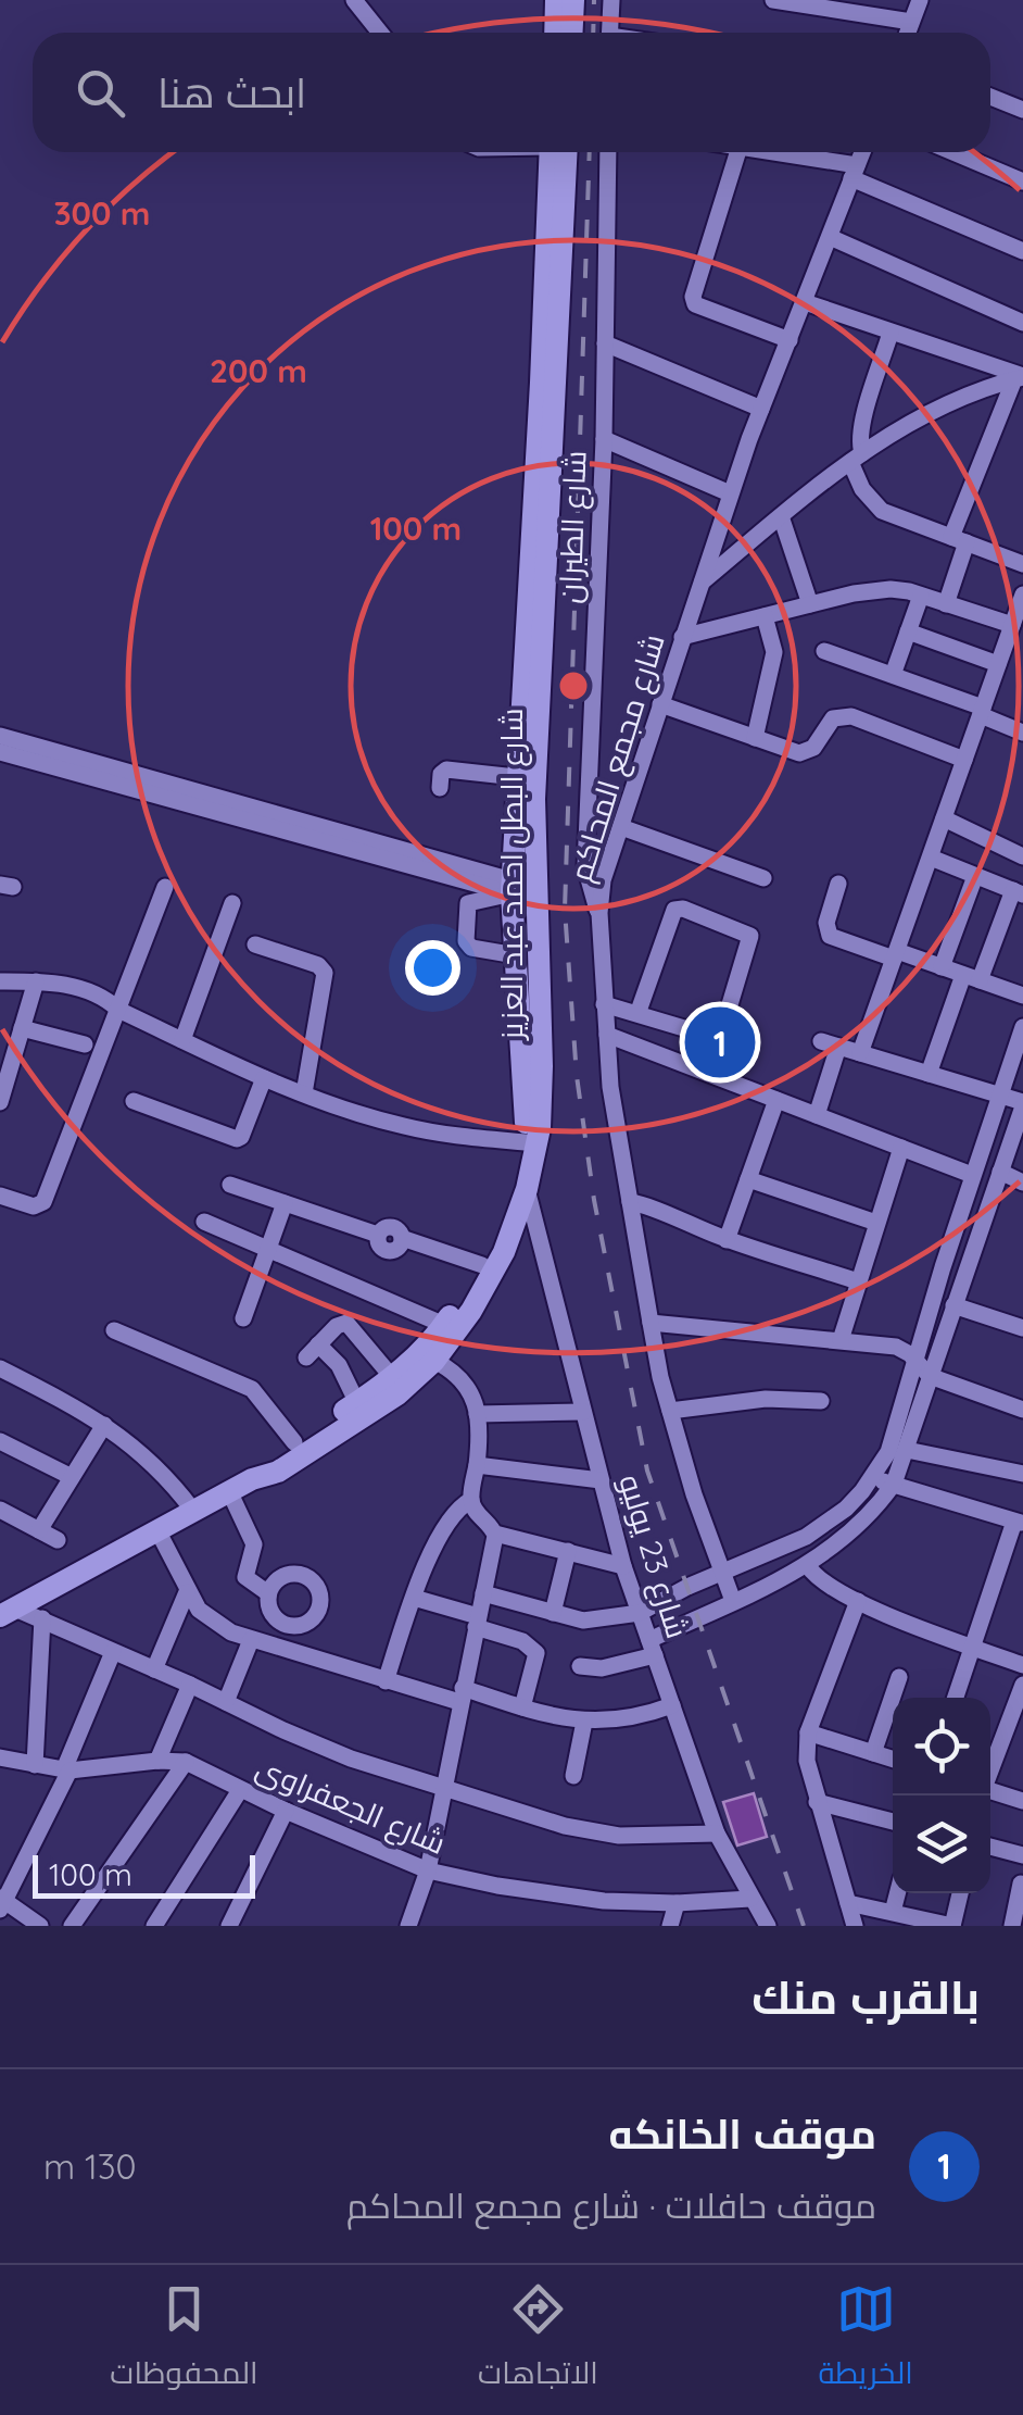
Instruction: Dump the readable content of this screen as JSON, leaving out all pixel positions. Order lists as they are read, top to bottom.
{
  "streets": {
    "main road": ["شارع البطل احمد عبد العزيز"],
    "street": [
      "شارع الطيران",
      "شارع مجمع المحاكم",
      "شارع 23 يوليو",
      "شارع الجعفراوى"
    ]
  },
  "crossings": [
    ["شارع الطيران", "شارع مجمع المحاكم"],
    ["شارع البطل احمد عبد العزيز", "شارع 23 يوليو"],
    ["شارع 23 يوليو", "شارع الجعفراوى"]
  ],
  "scale_bar": "100 m",
  "page": {
    "search": "ابحث هنا",
    "pins": "1",
    "scale": "100 m",
    "heading": "بالقرب منك",
    "list": [
      {
        "mark": "1",
        "name": "موقف الخانكه",
        "note": "موقف حافلات · شارع مجمع المحاكم",
        "value": "130 m"
      }
    ],
    "nav": ["الخريطة", "الاتجاهات", "المحفوظات"]
  },
  "rings": ["300 m", "200 m", "100 m"]
}
